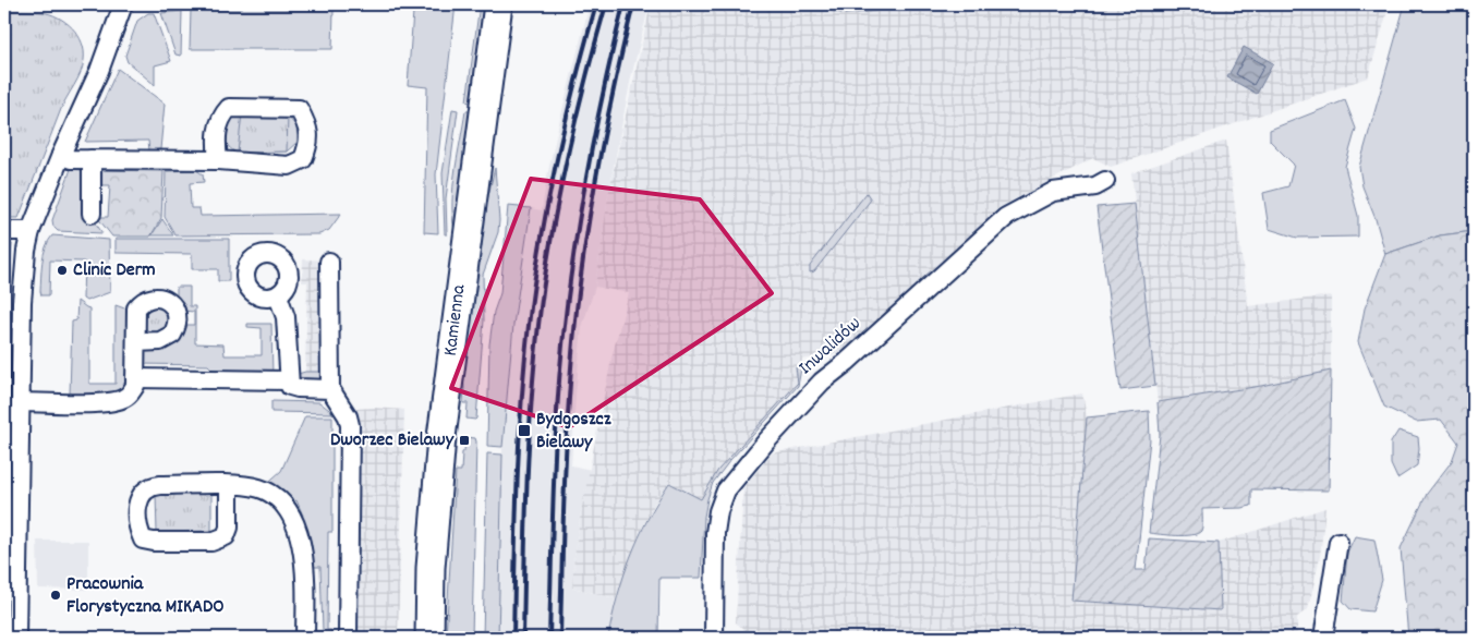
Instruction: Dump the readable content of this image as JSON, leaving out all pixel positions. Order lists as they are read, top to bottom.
{
  "streets": {
    "main road": ["Kamienna"],
    "street": ["Inwalidów"]
  },
  "places": {
    "other": ["Clinic Derm", "Pracownia Florystyczna MIKADO"],
    "transit": ["Bydgoszcz Bielawy", "Dworzec Bielawy"]
  }
}
